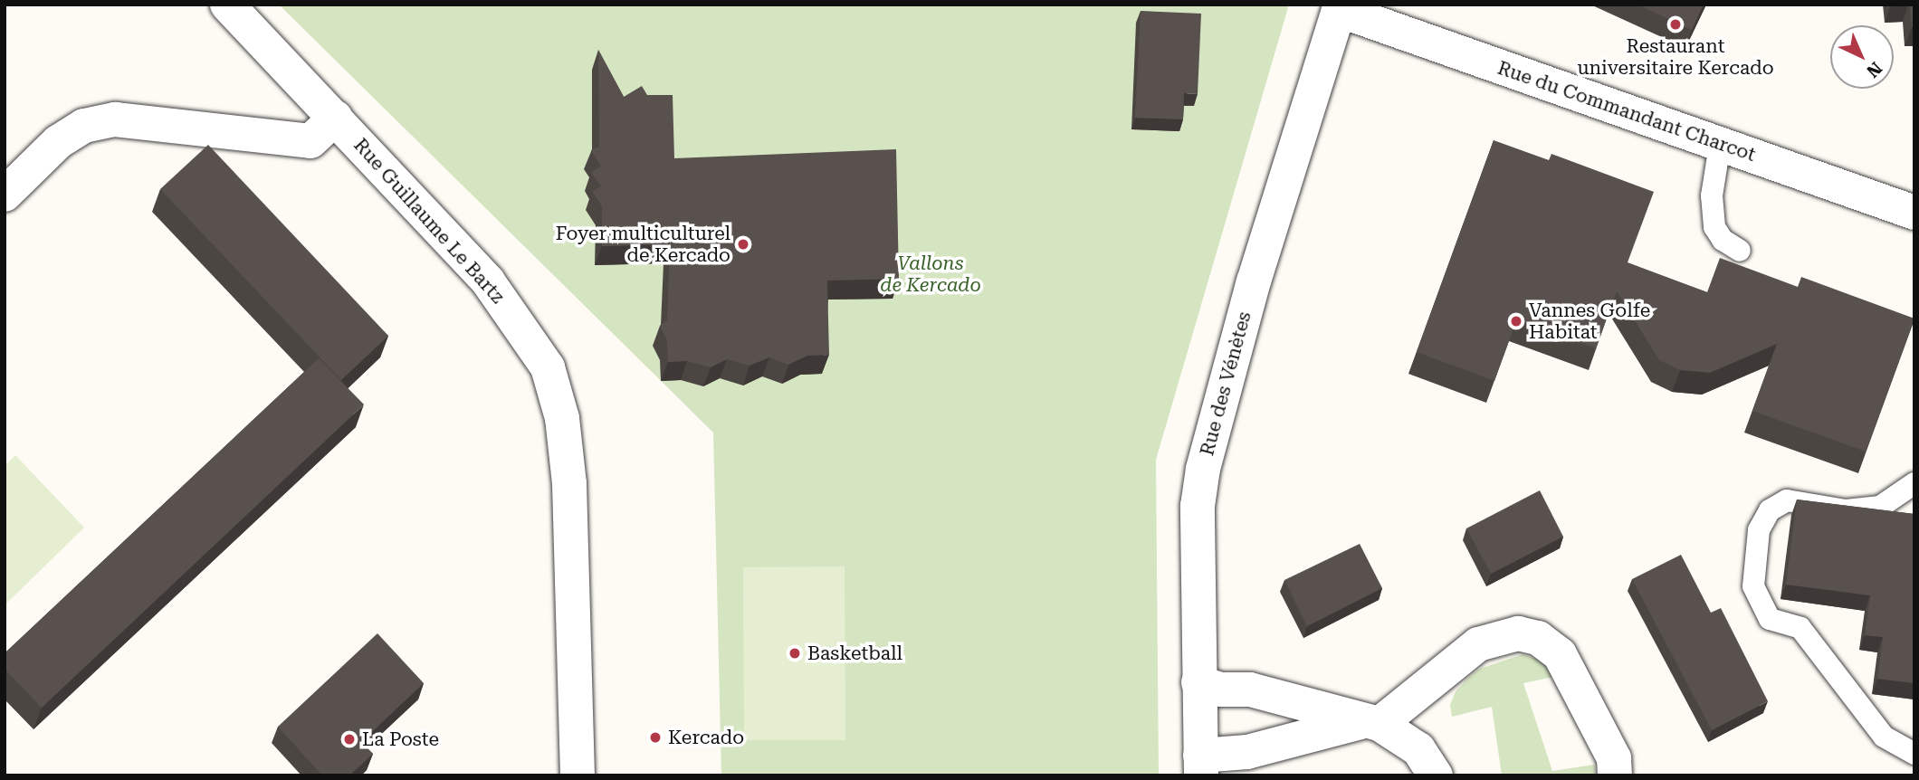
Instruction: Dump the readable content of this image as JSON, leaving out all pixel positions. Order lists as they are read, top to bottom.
{
  "streets": {
    "street": ["Rue du Commandant Charcot", "Rue Guillaume Le Bartz", "Rue des Vénètes"]
  },
  "crossings": [
    ["Rue du Commandant Charcot", "Rue des Vénètes"]
  ],
  "parks": ["Vallons de Kercado"],
  "places": [
    "Restaurant universitaire Kercado",
    "Foyer multiculturel de Kercado",
    "Vannes Golfe Habitat",
    "Basketball",
    "Kercado",
    "La Poste"
  ],
  "north": "bottom right"
}
